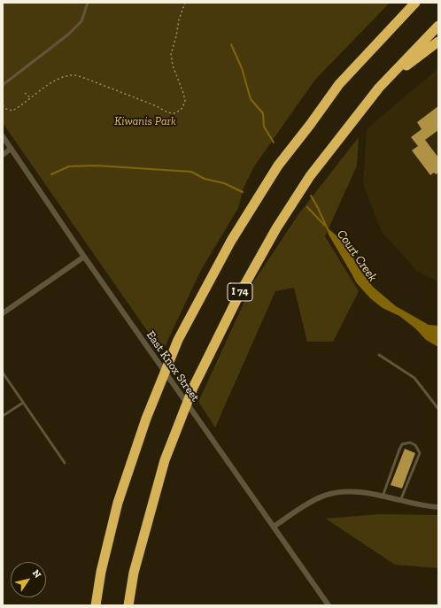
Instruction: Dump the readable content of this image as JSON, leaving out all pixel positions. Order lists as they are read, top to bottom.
{
  "streets": {
    "highway": ["I 74"],
    "street": ["East Knox Street"]
  },
  "water": ["Court Creek"],
  "parks": ["Kiwanis Park"],
  "north": "top right"
}
